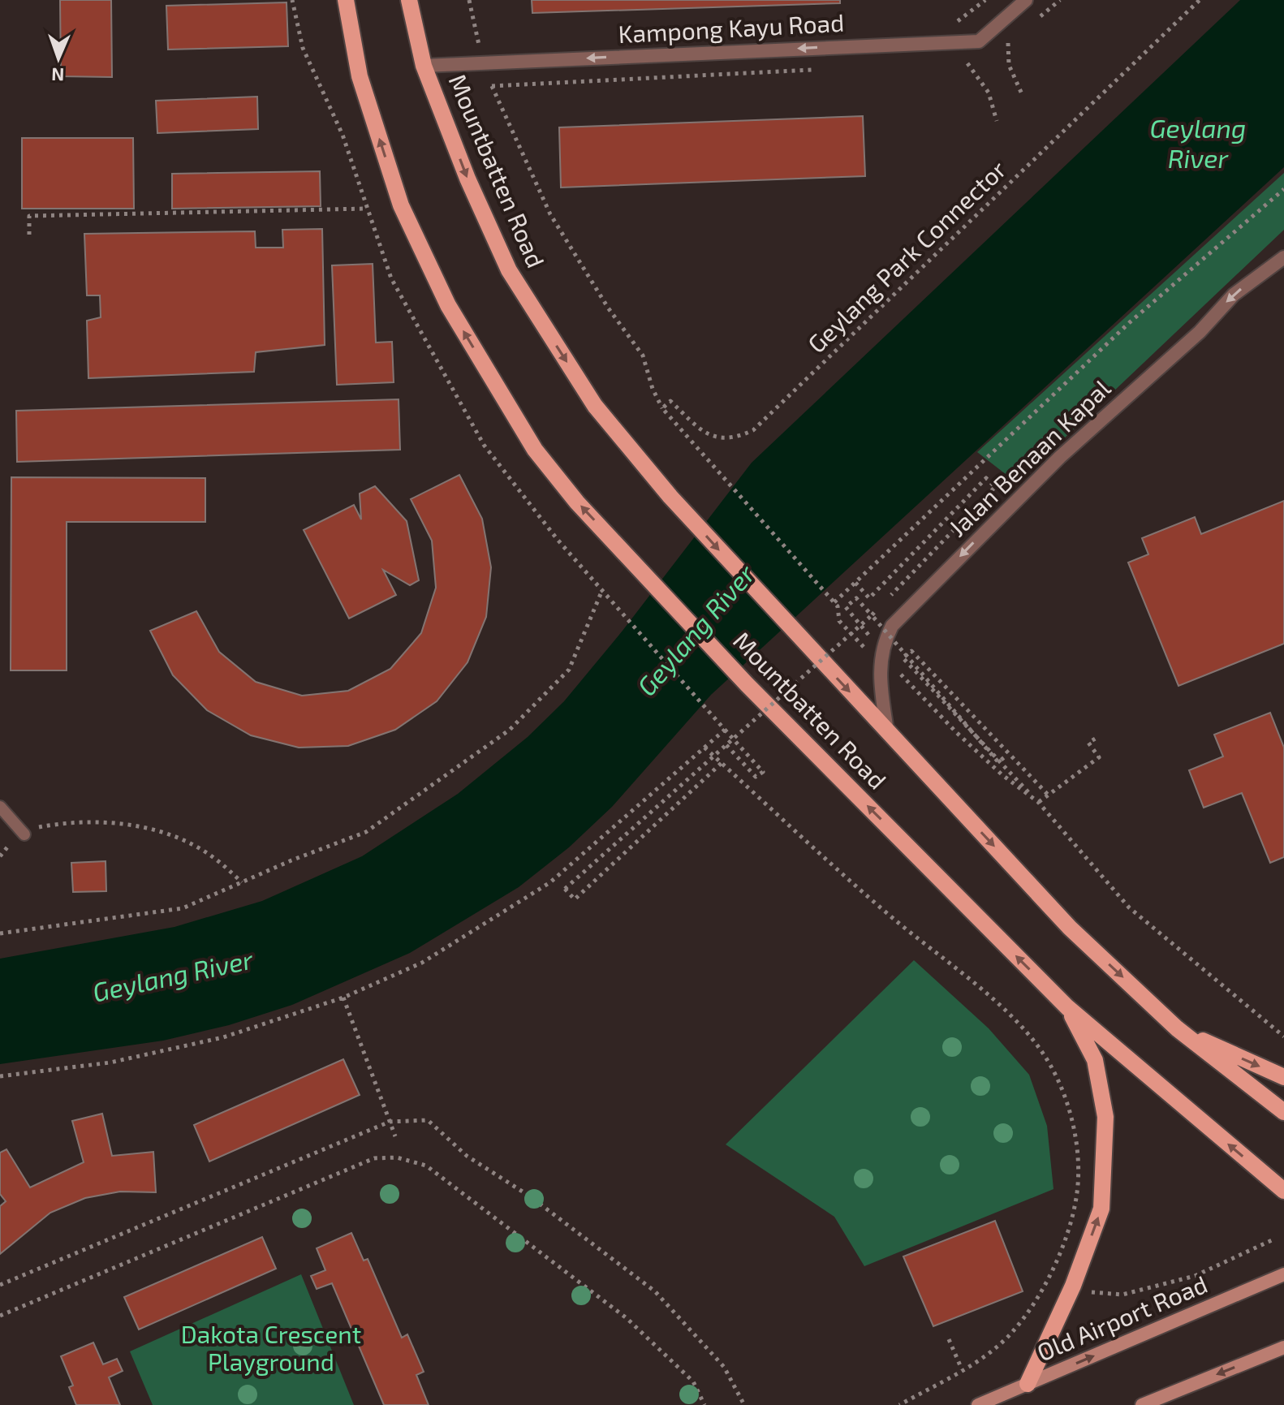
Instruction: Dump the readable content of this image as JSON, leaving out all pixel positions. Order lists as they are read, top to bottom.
{
  "streets": {
    "main road": ["Mountbatten Road", "Old Airport Road"],
    "street": ["Kampong Kayu Road", "Jalan Benaan Kapal"],
    "path": ["Geylang Park Connector"]
  },
  "crossings": [
    ["Kampong Kayu Road", "Mountbatten Road"],
    ["Mountbatten Road", "Jalan Benaan Kapal"]
  ],
  "one_way": ["Kampong Kayu Road", "Jalan Benaan Kapal"],
  "water": ["Geylang River"],
  "parks": ["Dakota Crescent Playground"],
  "north": "bottom"
}
